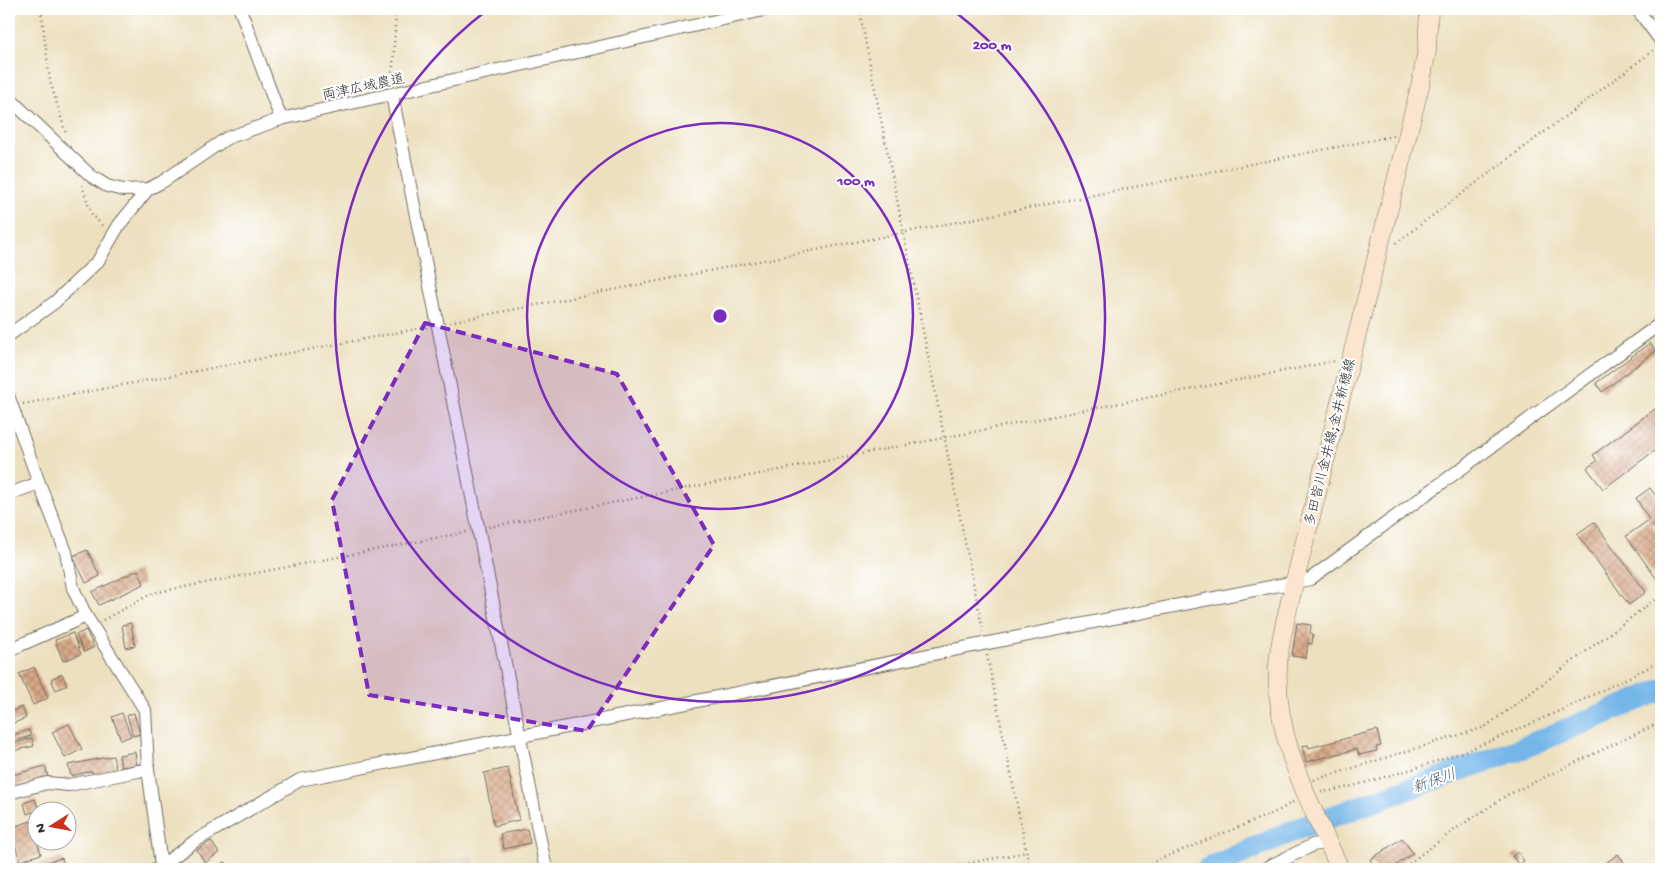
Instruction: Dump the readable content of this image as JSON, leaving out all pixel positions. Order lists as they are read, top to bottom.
{
  "streets": {
    "main road": ["多田皆川金井線;金井新穂線"],
    "street": ["両津広域農道"]
  },
  "water": ["新保川"],
  "north": "left",
  "rings": ["200 m", "100 m"]
}
